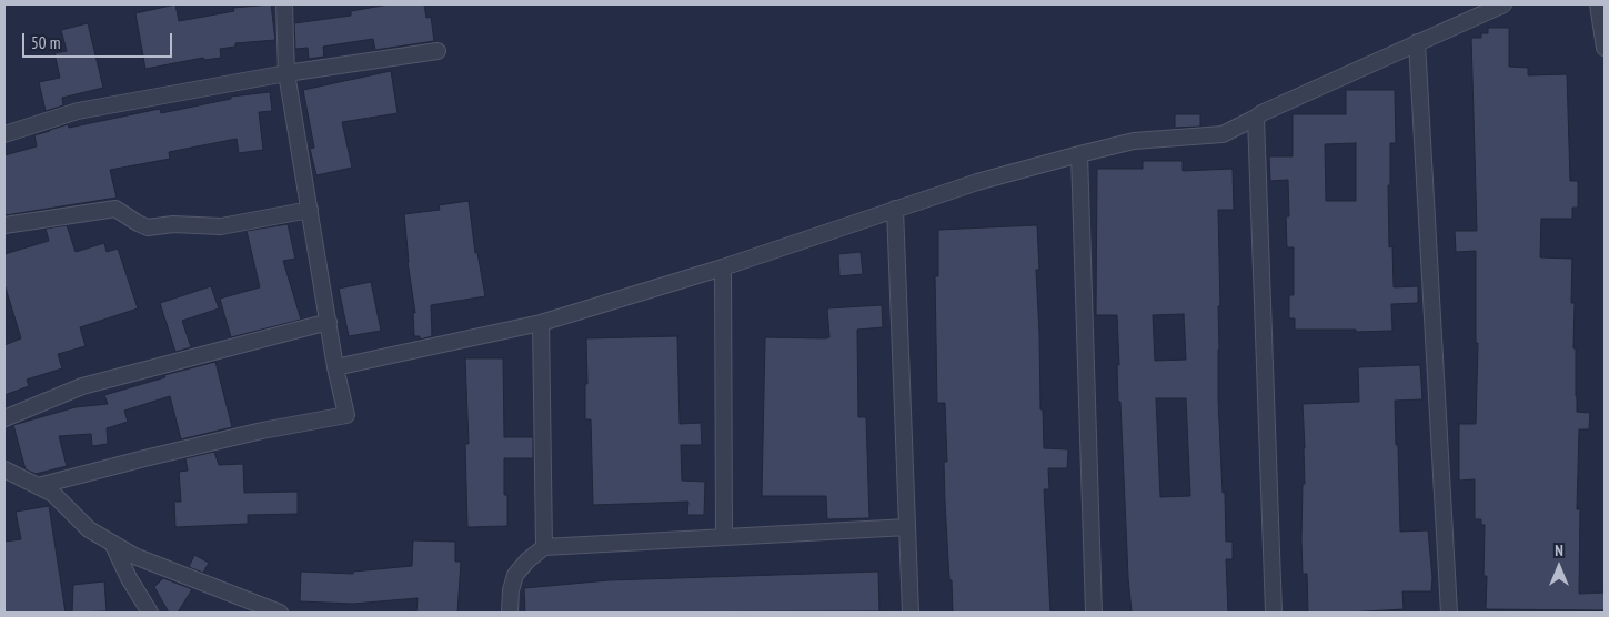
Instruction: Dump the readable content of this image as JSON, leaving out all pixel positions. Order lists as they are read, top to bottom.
{
  "scale_bar": "50 m",
  "north": "top"
}
